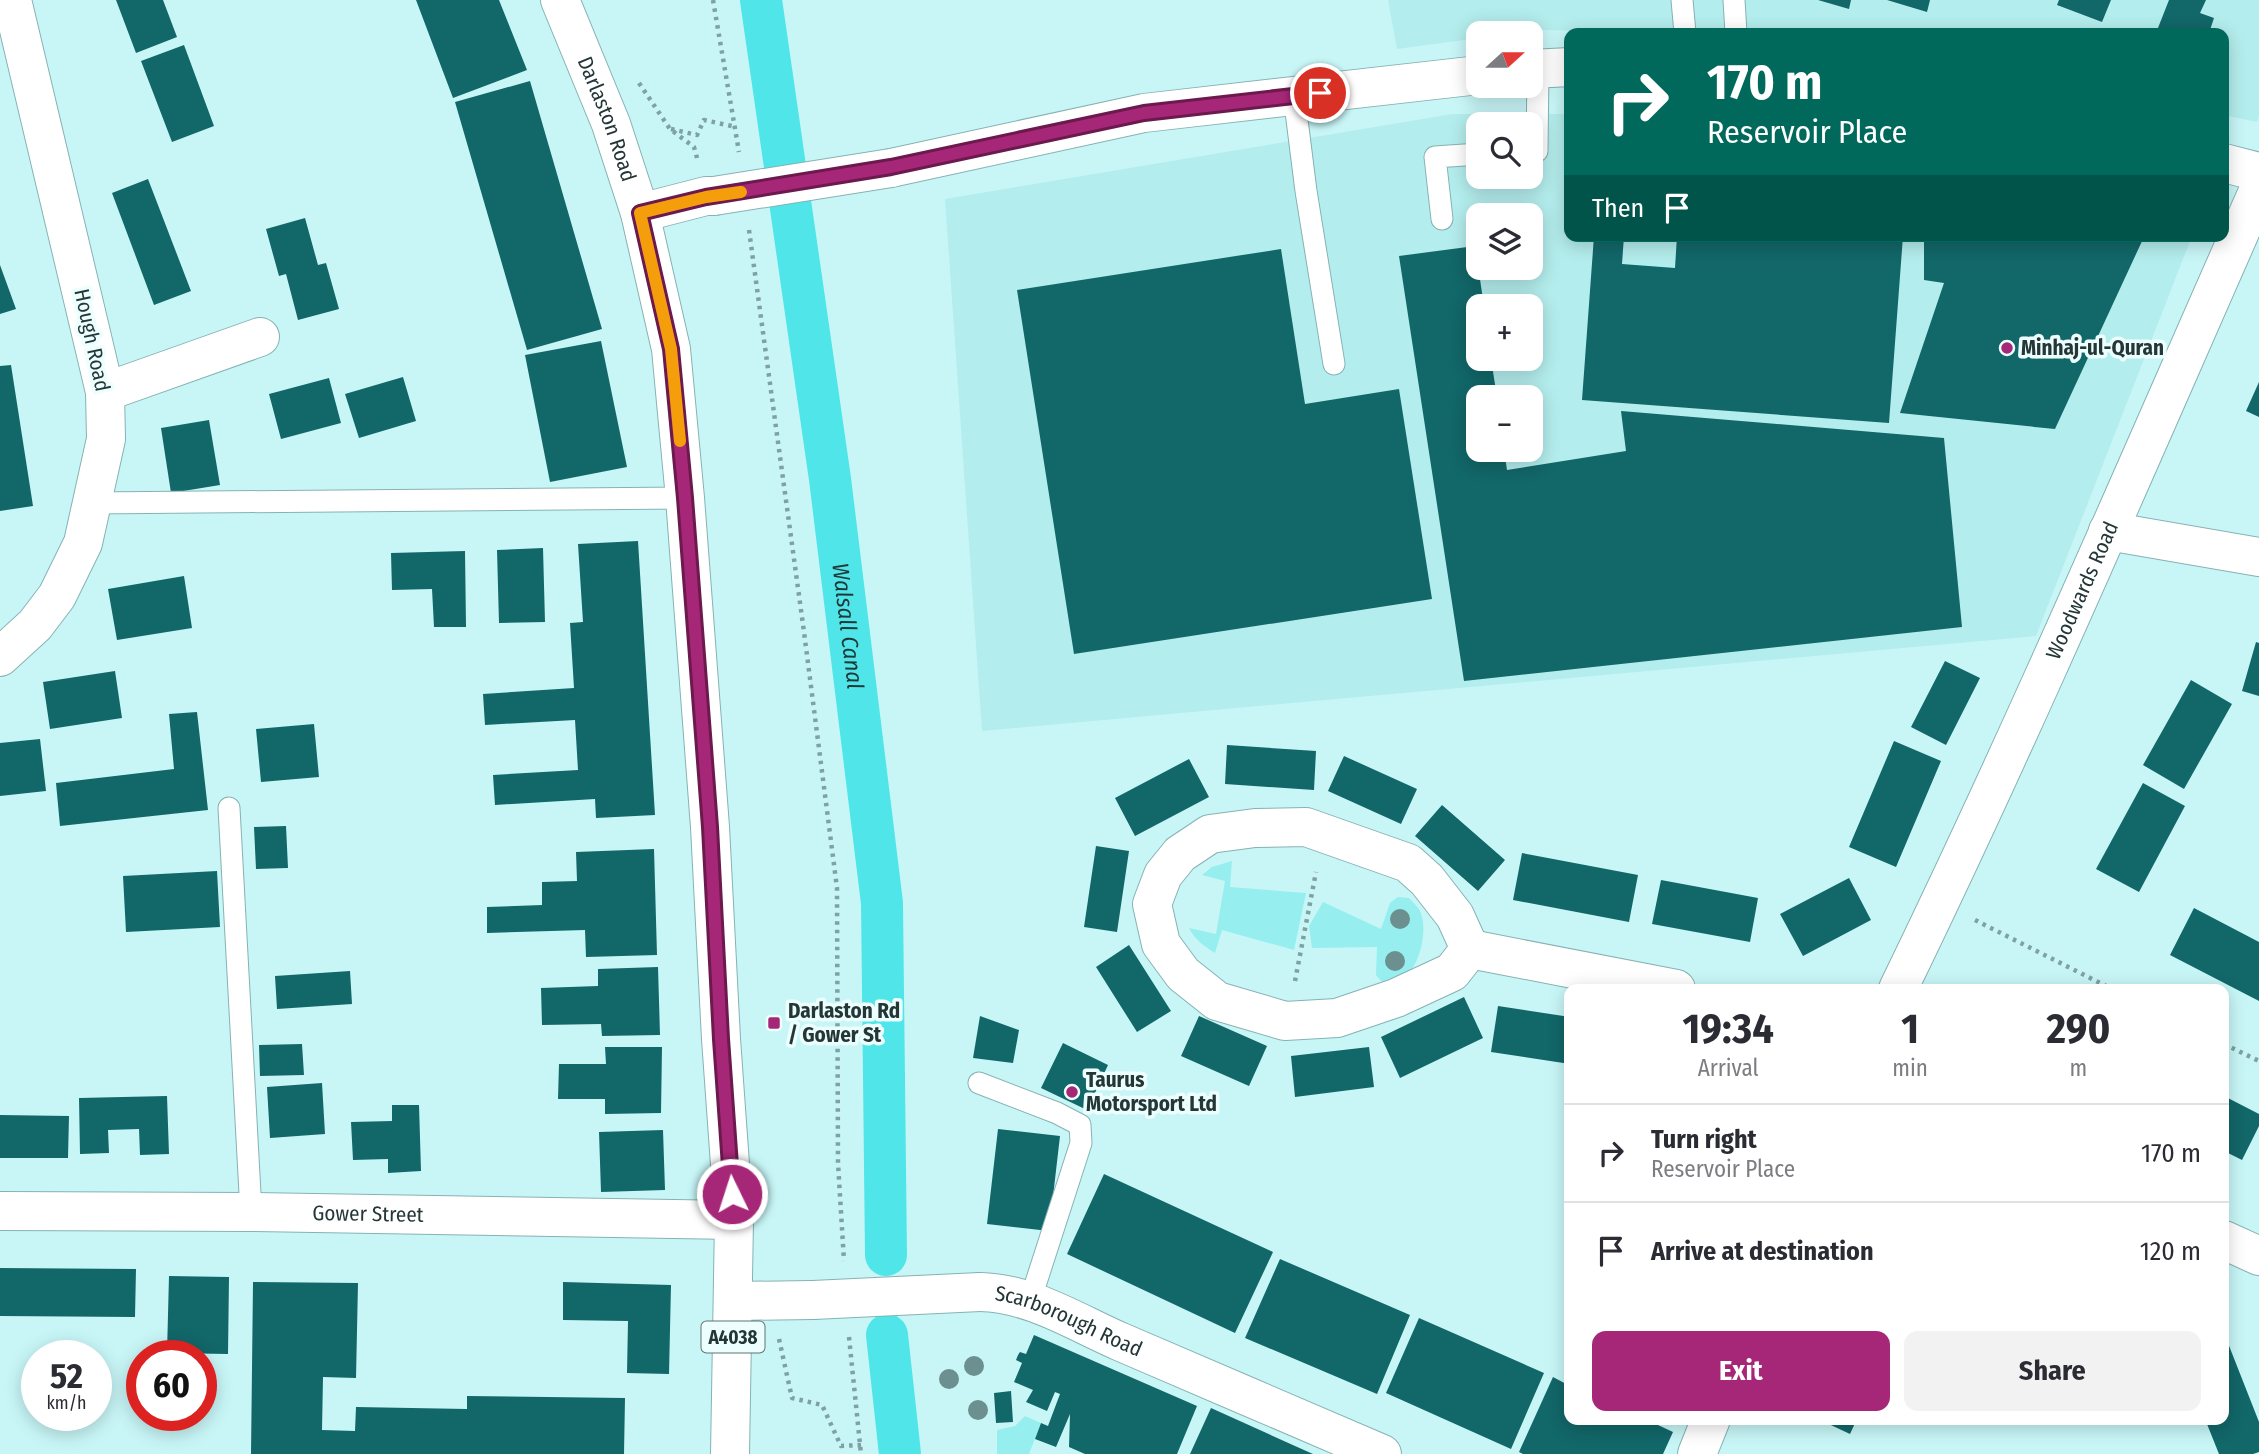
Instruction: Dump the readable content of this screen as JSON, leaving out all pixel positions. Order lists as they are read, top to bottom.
{
  "streets": {
    "street": [
      "Darlaston Road",
      "Hough Road",
      "Woodwards Road",
      "Gower Street",
      "Scarborough Road",
      "A4038"
    ]
  },
  "crossings": [
    ["Darlaston Road", "Gower Street"],
    ["Darlaston Road", "Scarborough Road"]
  ],
  "water": ["Walsall Canal"],
  "places": {
    "other": ["Minhaj-ul-Quran", "Taurus Motorsport Ltd"],
    "transit": ["Darlaston Rd / Gower St"]
  },
  "north": "right",
  "page": {
    "map_buttons": ["+", "−"],
    "turn": ["170 m", "Reservoir Place"],
    "then": "Then",
    "eta": [
      "19:34",
      "Arrival",
      "1",
      "min",
      "290",
      "m"
    ],
    "list": [
      {
        "name": "Turn right",
        "note": "Reservoir Place",
        "value": "170 m"
      },
      {
        "name": "Arrive at destination",
        "value": "120 m"
      }
    ],
    "buttons": ["Exit", "Share"],
    "speed": "52 km/h",
    "limit": "60"
  }
}
